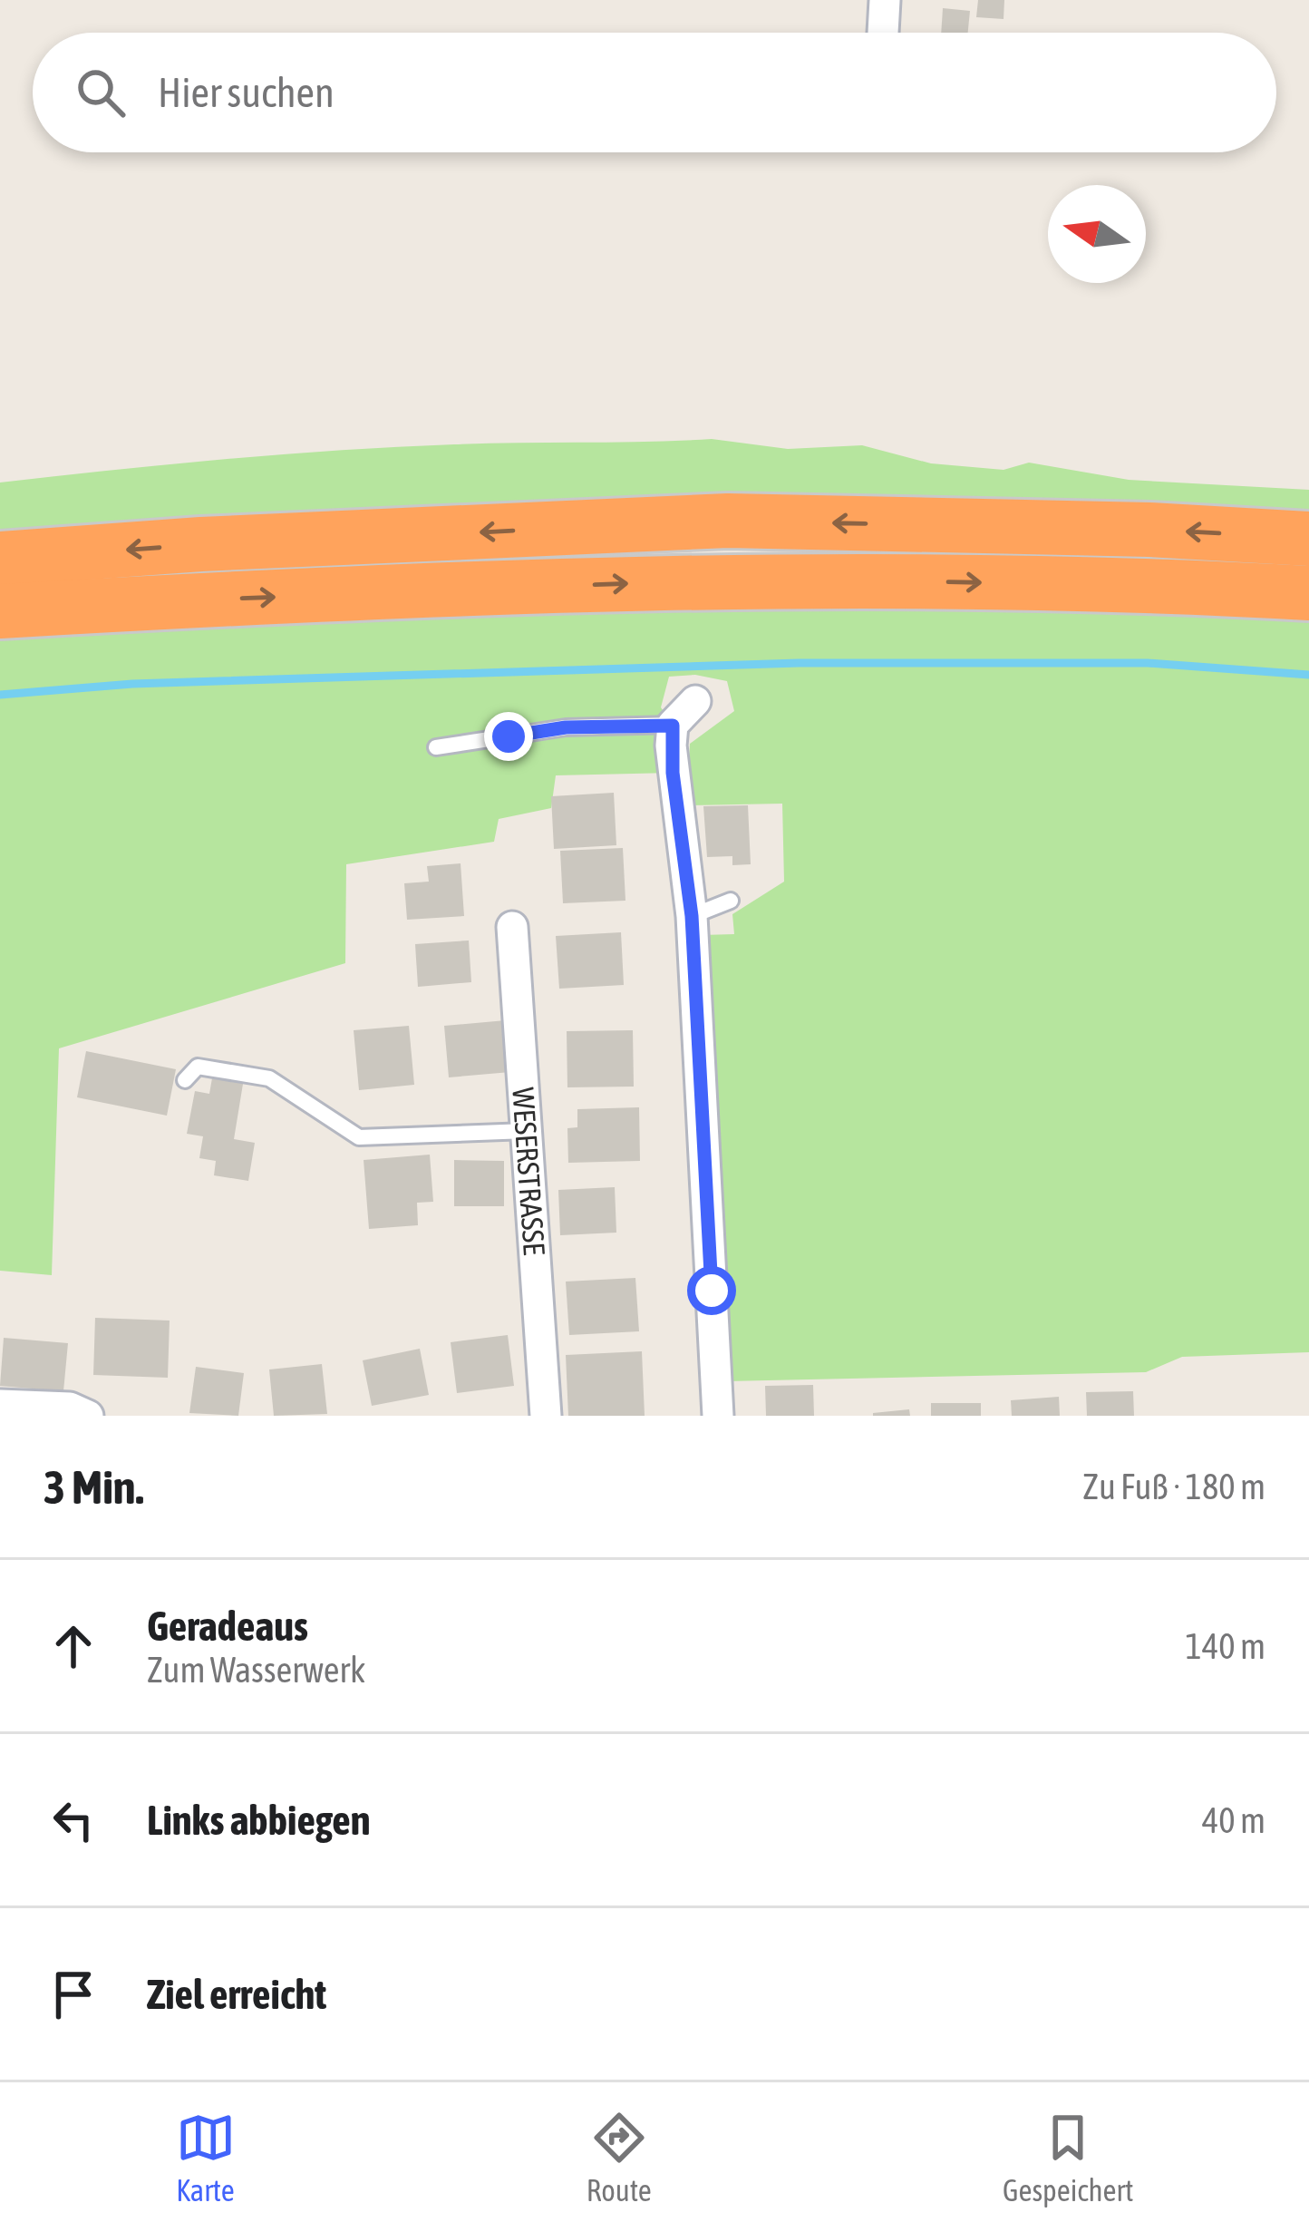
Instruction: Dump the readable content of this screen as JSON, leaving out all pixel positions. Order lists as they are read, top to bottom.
{
  "streets": {
    "street": ["WESERSTRASSE"]
  },
  "north": "left",
  "page": {
    "search": "Hier suchen",
    "heading": ["3 Min.", "Zu Fuß · 180 m"],
    "list": [
      ["Geradeaus", "Zum Wasserwerk", "140 m"],
      ["Links abbiegen", "40 m"],
      "Ziel erreicht"
    ],
    "nav": ["Karte", "Route", "Gespeichert"]
  }
}
